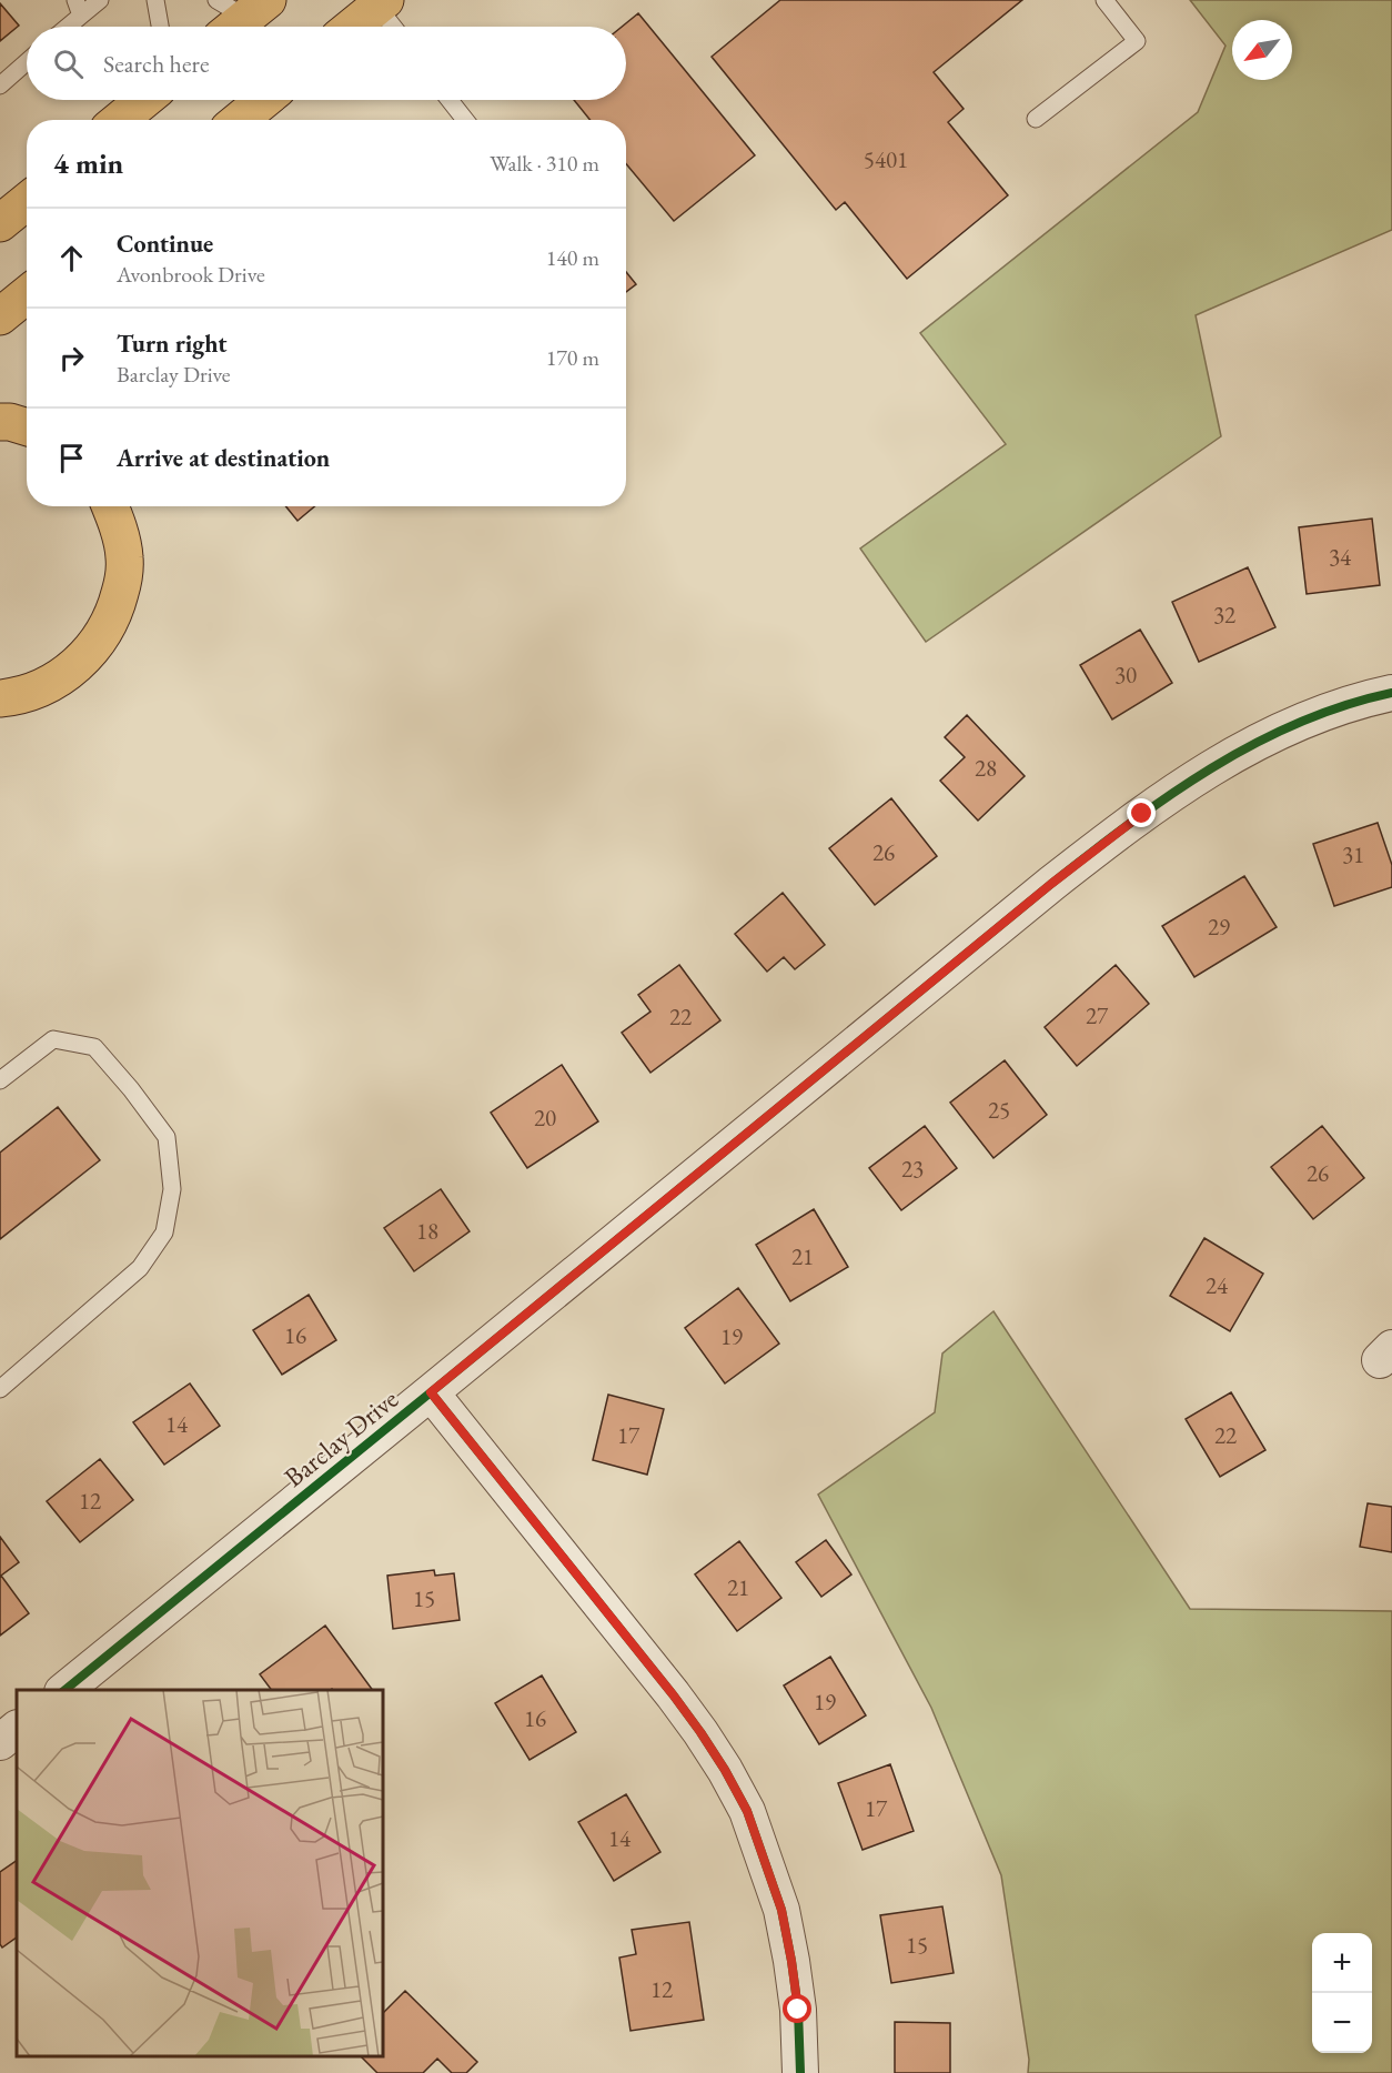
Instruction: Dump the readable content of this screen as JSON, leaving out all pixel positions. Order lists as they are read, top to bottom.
{
  "streets": {
    "street": ["Barclay Drive"]
  },
  "house_numbers": [
    "5401",
    "34",
    "32",
    "30",
    "28",
    "26",
    "31",
    "29",
    "27",
    "22",
    "25",
    "20",
    "23",
    "26",
    "18",
    "21",
    "24",
    "16",
    "19",
    "14",
    "17",
    "22",
    "12",
    "21",
    "15",
    "19",
    "16",
    "17",
    "14",
    "15",
    "12"
  ],
  "north": "bottom left",
  "page": {
    "search": "Search here",
    "heading": ["4 min", "Walk · 310 m"],
    "list": [
      ["Continue", "Avonbrook Drive", "140 m"],
      ["Turn right", "Barclay Drive", "170 m"],
      "Arrive at destination"
    ],
    "map_buttons": ["+", "−"]
  }
}
